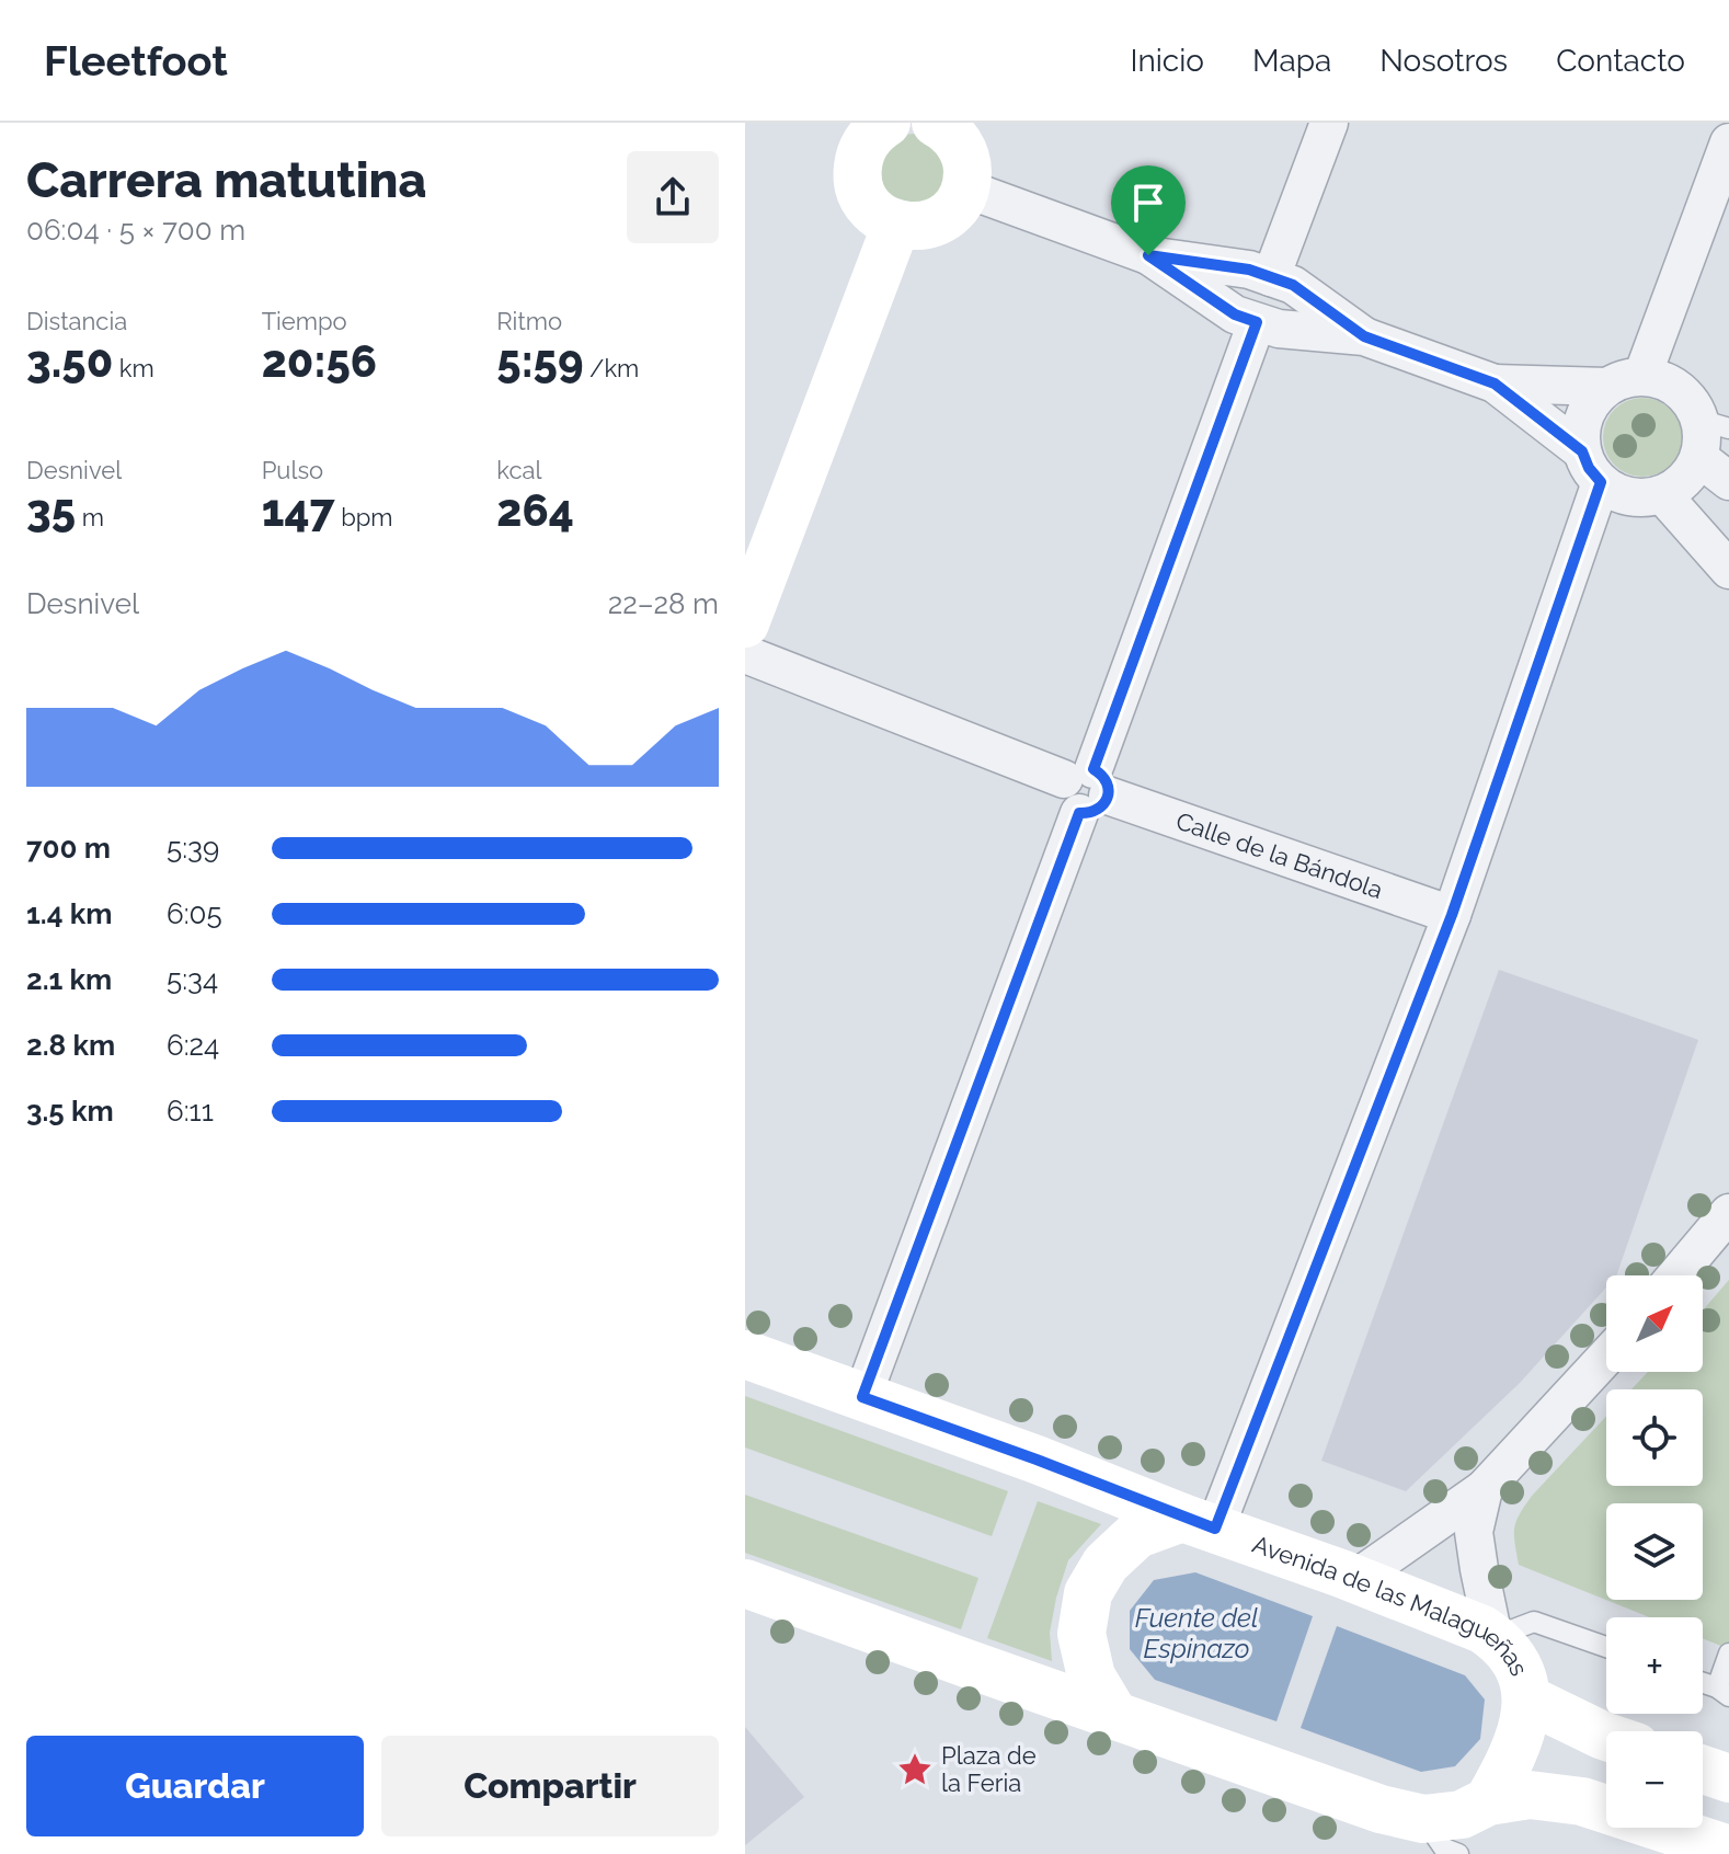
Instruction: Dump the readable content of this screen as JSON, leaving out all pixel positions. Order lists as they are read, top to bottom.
{
  "streets": {
    "main road": ["Avenida de las Malagueñas"],
    "street": ["Calle de la Bándola"]
  },
  "water": ["Fuente del Espinazo"],
  "places": {
    "place": ["Plaza de la Feria"]
  },
  "north": "top right",
  "page": {
    "header": "Fleetfoot",
    "nav": [
      "Inicio",
      "Mapa",
      "Nosotros",
      "Contacto"
    ],
    "heading": ["Carrera matutina", "06:04 · 5 × 700 m"],
    "stats": [
      ["Distancia", "3.50 km"],
      ["Tiempo", "20:56"],
      ["Ritmo", "5:59 /km"],
      ["Desnivel", "35 m"],
      ["Pulso", "147 bpm"],
      ["kcal", "264"]
    ],
    "chart": ["Desnivel", "22–28 m"],
    "list": [
      {
        "name": "700 m",
        "note": "5:39"
      },
      {
        "name": "1.4 km",
        "note": "6:05"
      },
      {
        "name": "2.1 km",
        "note": "5:34"
      },
      {
        "name": "2.8 km",
        "note": "6:24"
      },
      {
        "name": "3.5 km",
        "note": "6:11"
      }
    ],
    "map_buttons": ["+", "−"],
    "buttons": ["Guardar", "Compartir"]
  }
}
